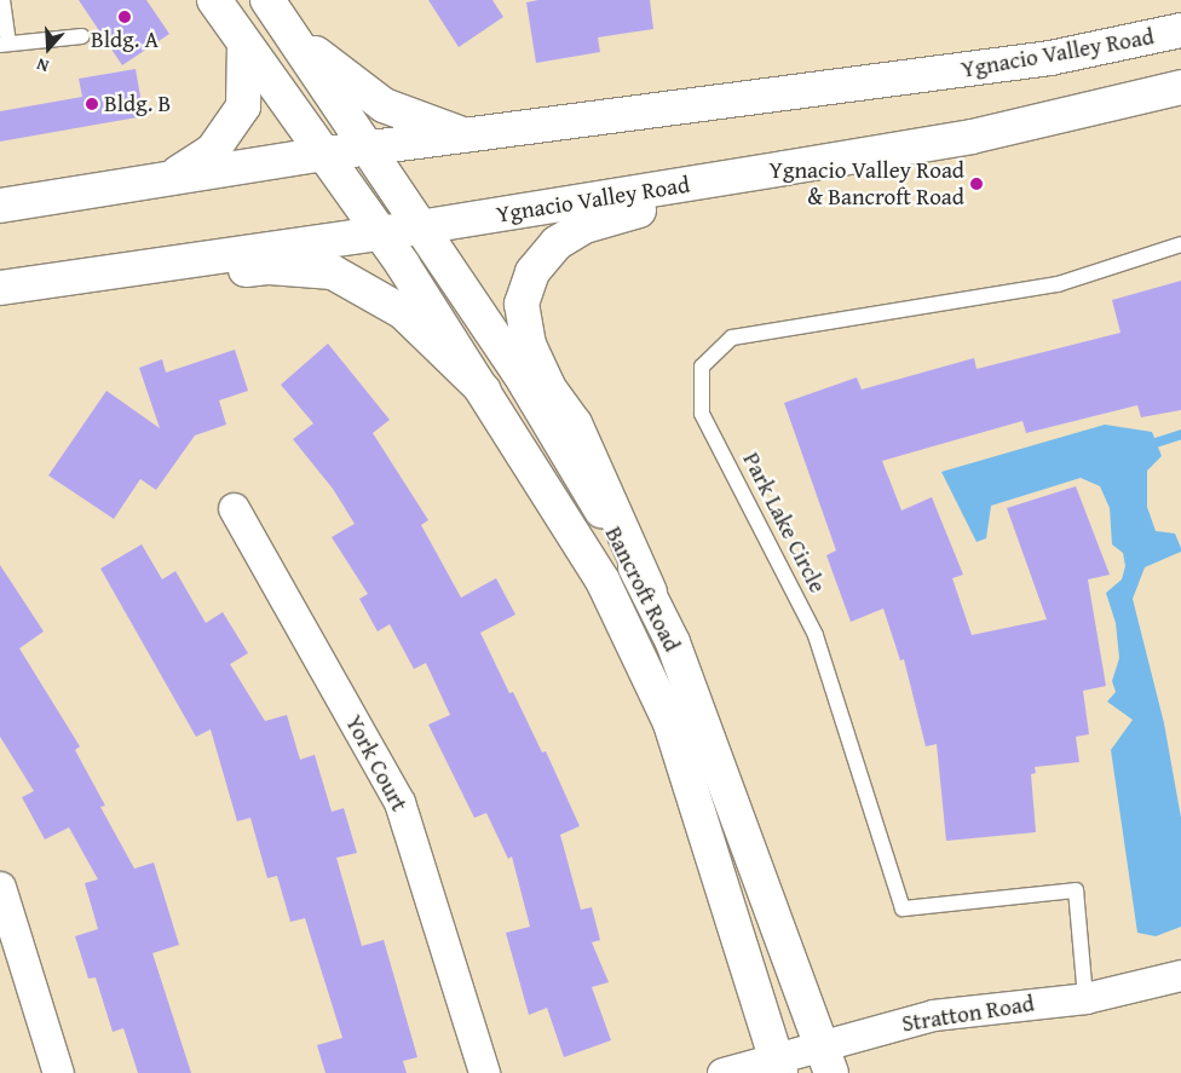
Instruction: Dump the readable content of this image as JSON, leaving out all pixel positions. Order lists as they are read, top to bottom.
{
  "streets": {
    "main road": ["Ygnacio Valley Road", "Bancroft Road"],
    "street": ["York Court", "Stratton Road"],
    "lane": ["Park Lake Circle"]
  },
  "crossings": [
    ["Ygnacio Valley Road", "Bancroft Road"],
    ["Park Lake Circle", "Stratton Road"],
    ["Bancroft Road", "Stratton Road"]
  ],
  "places": ["Bldg. A", "Bldg. B", "Ygnacio Valley Road & Bancroft Road"],
  "north": "bottom"
}
